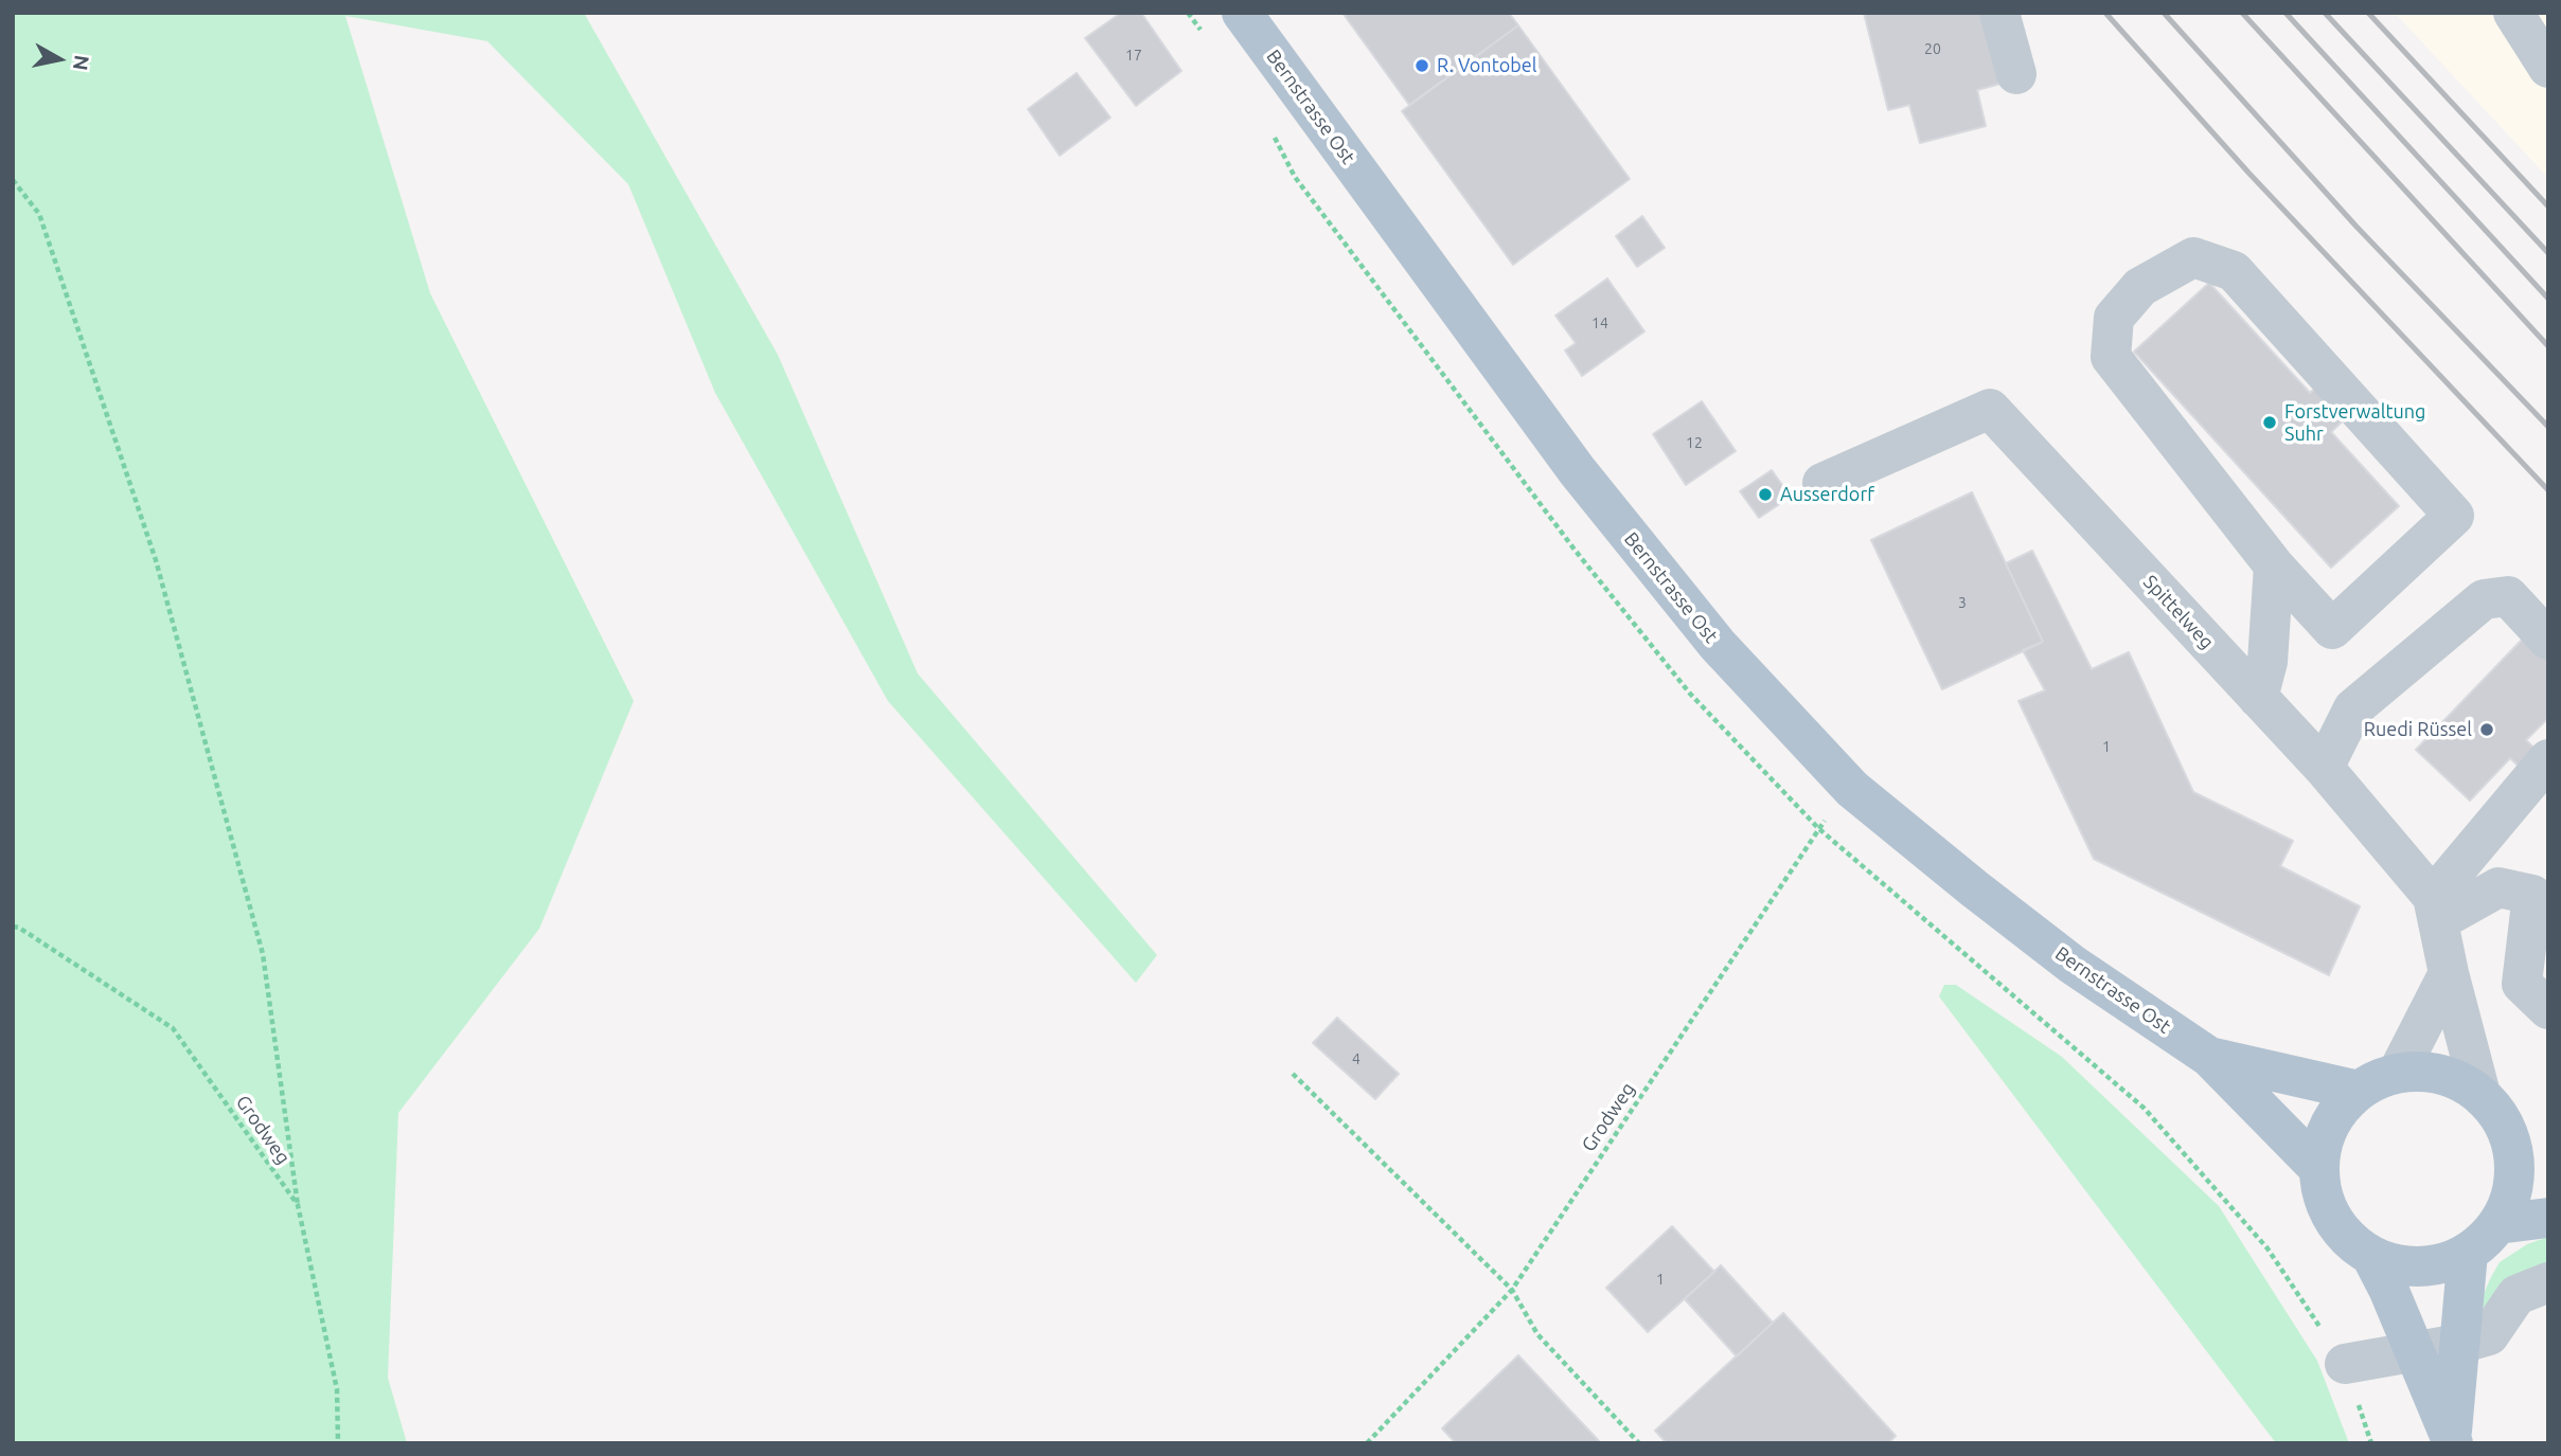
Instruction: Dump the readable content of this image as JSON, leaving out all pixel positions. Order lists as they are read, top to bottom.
{
  "streets": {
    "main road": ["Bernstrasse Ost"],
    "lane": ["Spittelweg"],
    "path": ["Grodweg"]
  },
  "crossings": [
    ["Bernstrasse Ost", "Spittelweg"],
    ["Bernstrasse Ost", "Grodweg"]
  ],
  "places": [
    "R. Vontobel",
    "Forstverwaltung Suhr",
    "Ausserdorf",
    "Ruedi Rüssel"
  ],
  "house_numbers": [
    "20",
    "17",
    "14",
    "12",
    "3",
    "1",
    "4",
    "1"
  ],
  "north": "right"
}
